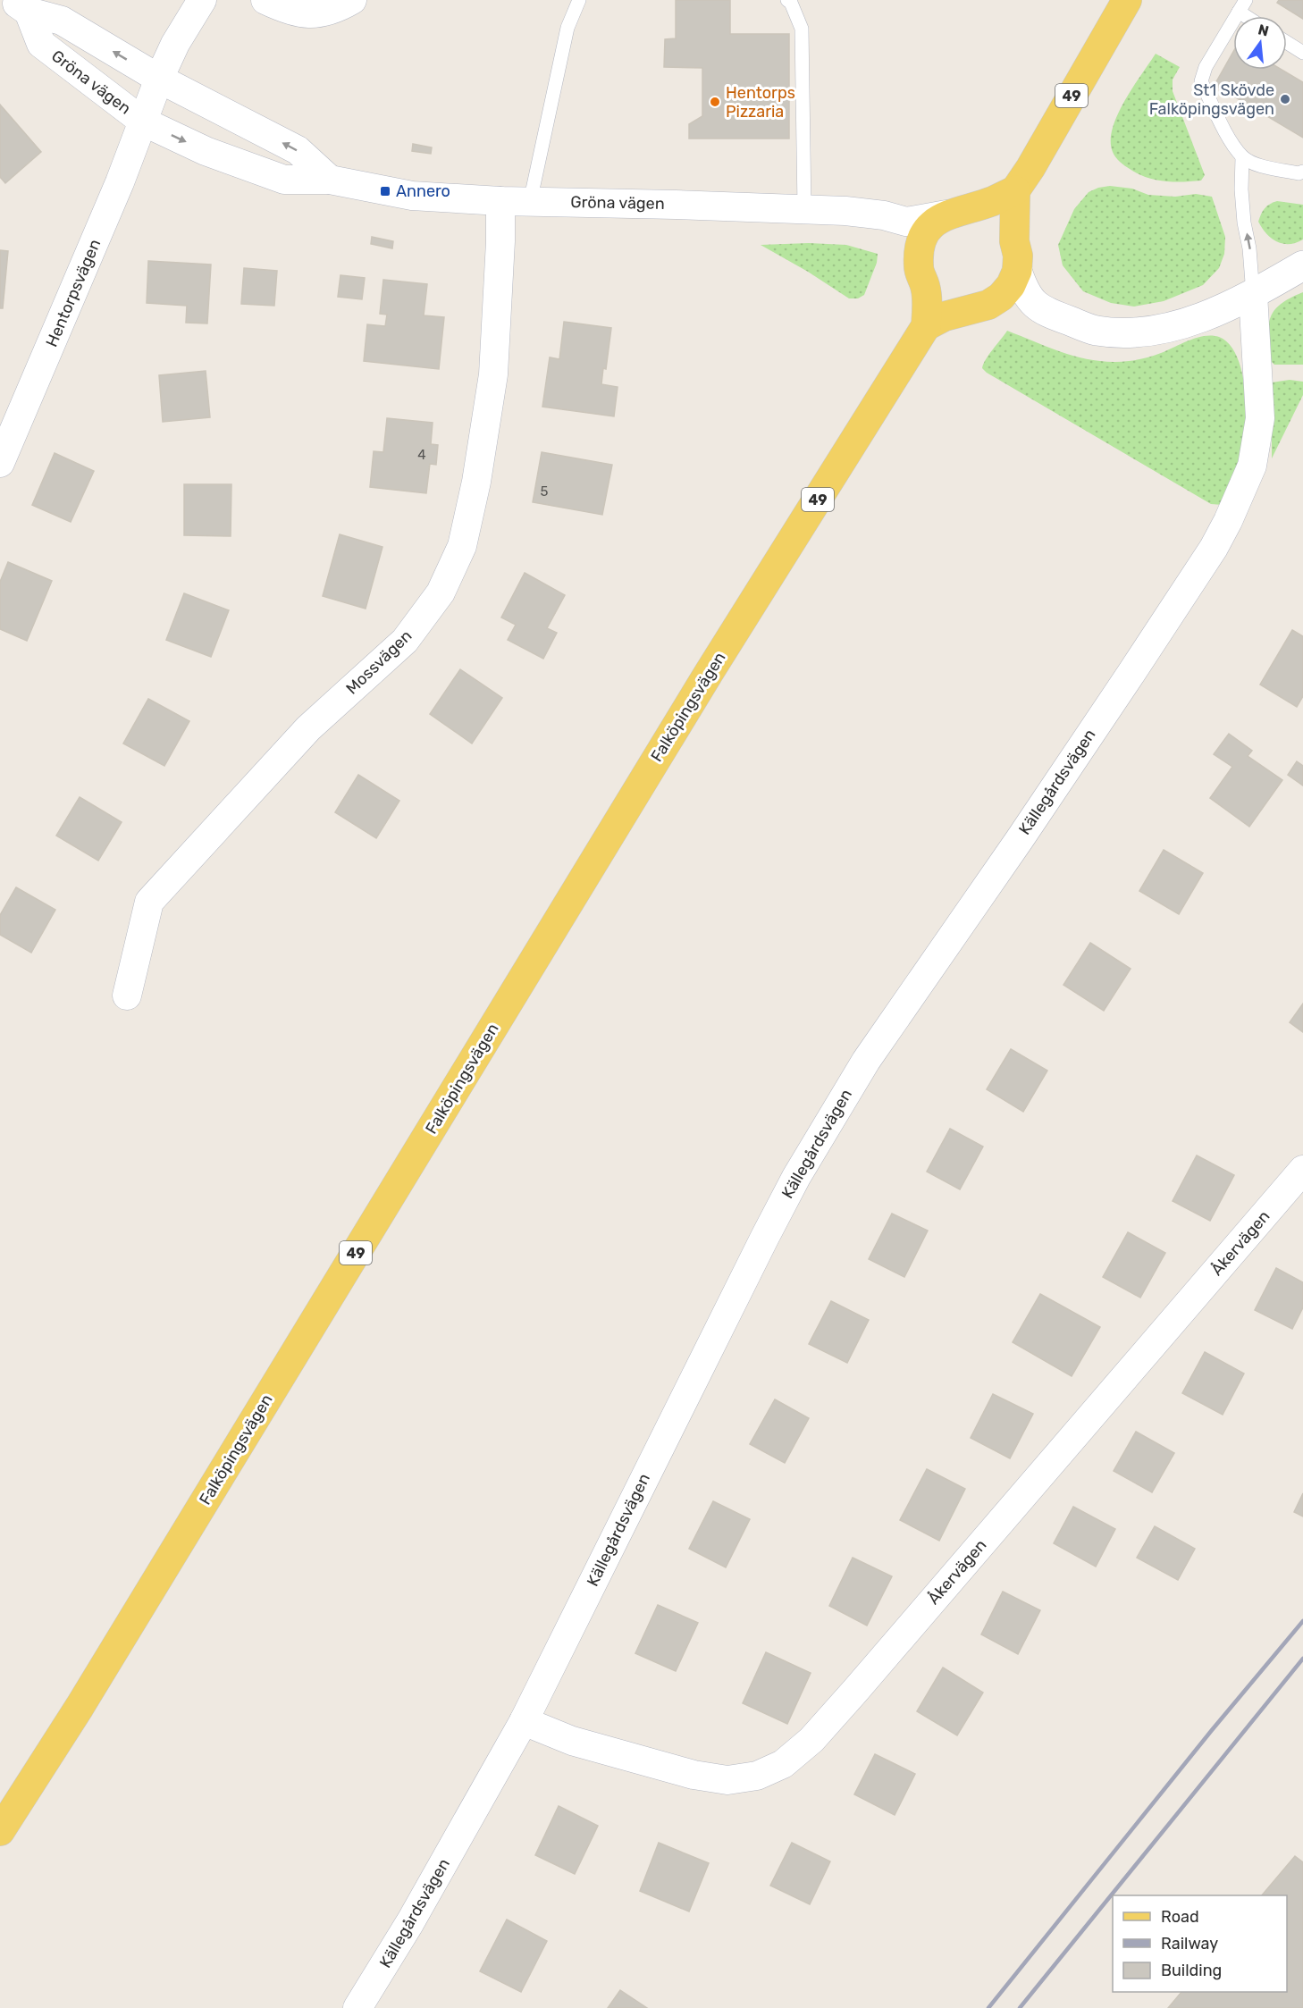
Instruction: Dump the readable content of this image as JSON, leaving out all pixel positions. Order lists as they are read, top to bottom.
{
  "streets": {
    "main road": ["49", "Falköpingsvägen"],
    "street": [
      "Gröna vägen",
      "Hentorpsvägen",
      "Mossvägen",
      "Källegårdsvägen",
      "Åkervägen"
    ]
  },
  "crossings": [
    ["Gröna vägen", "Hentorpsvägen"],
    ["Gröna vägen", "Mossvägen"],
    ["Källegårdsvägen", "Åkervägen"]
  ],
  "places": {
    "other": ["St1 Skövde Falköpingsvägen", "Hentorps Pizzaria"],
    "transit": ["Annero"]
  },
  "house_numbers": ["4", "5"],
  "legend": ["Road", "Railway", "Building"],
  "north": "top"
}
